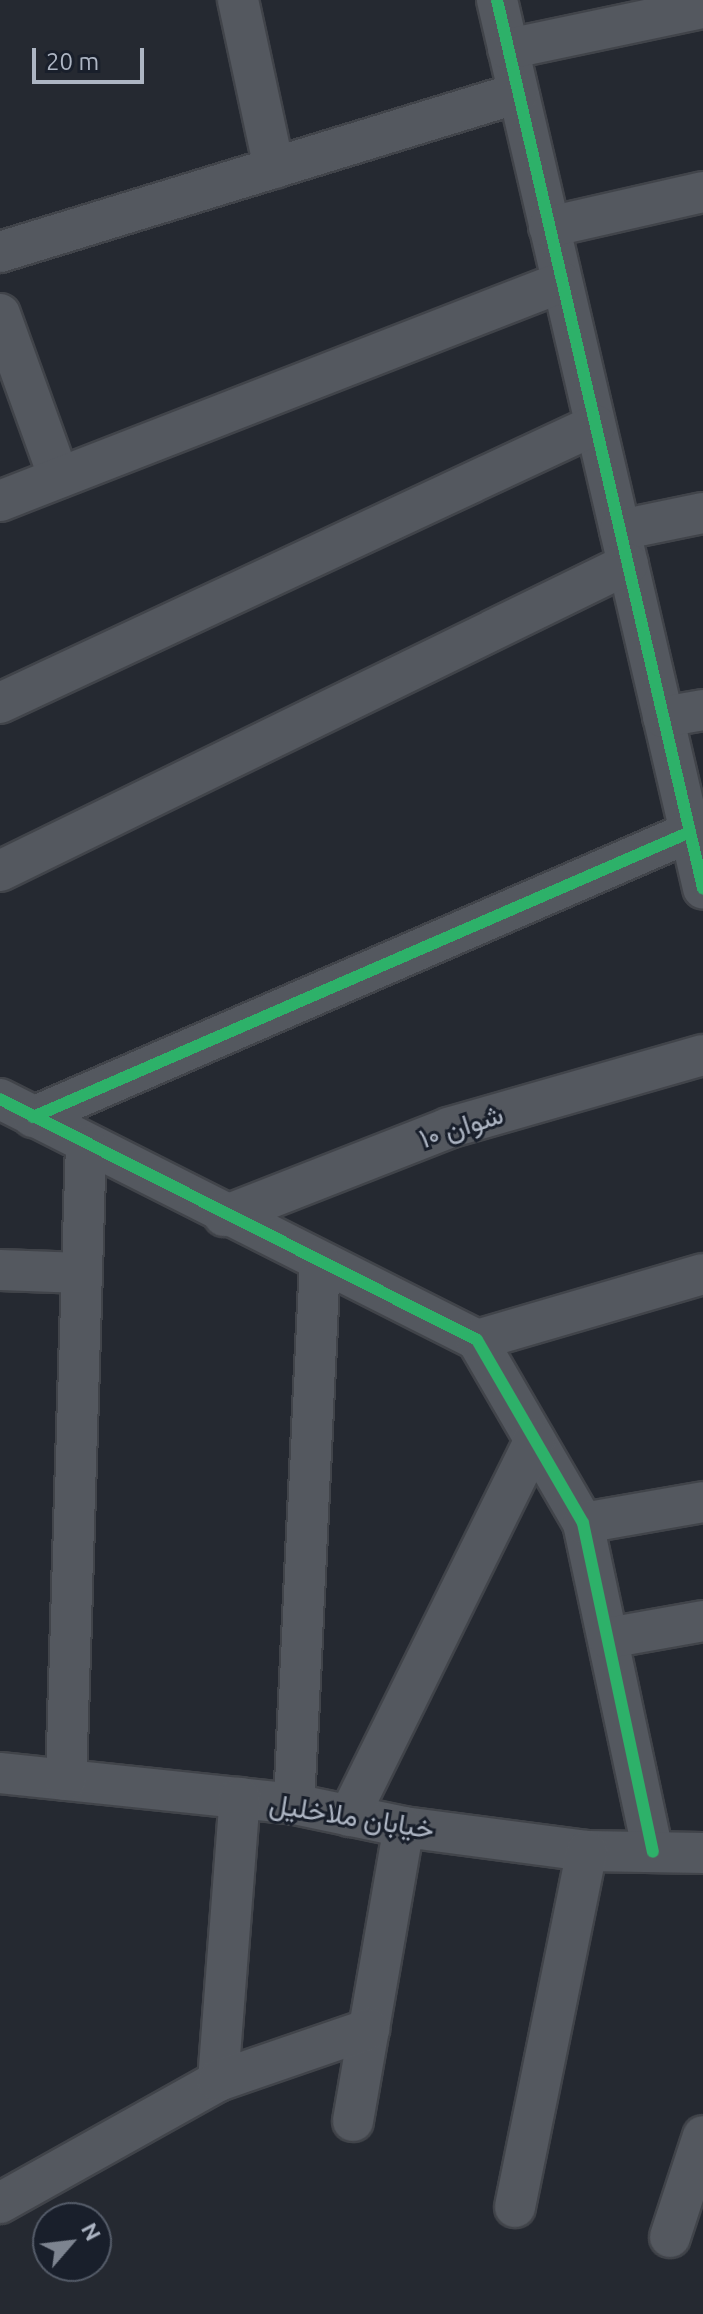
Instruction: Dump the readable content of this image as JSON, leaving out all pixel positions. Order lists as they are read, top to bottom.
{
  "streets": {
    "street": ["شوان ۱۰", "خیابان ملاخلیل"]
  },
  "scale_bar": "20 m",
  "north": "top right"
}
